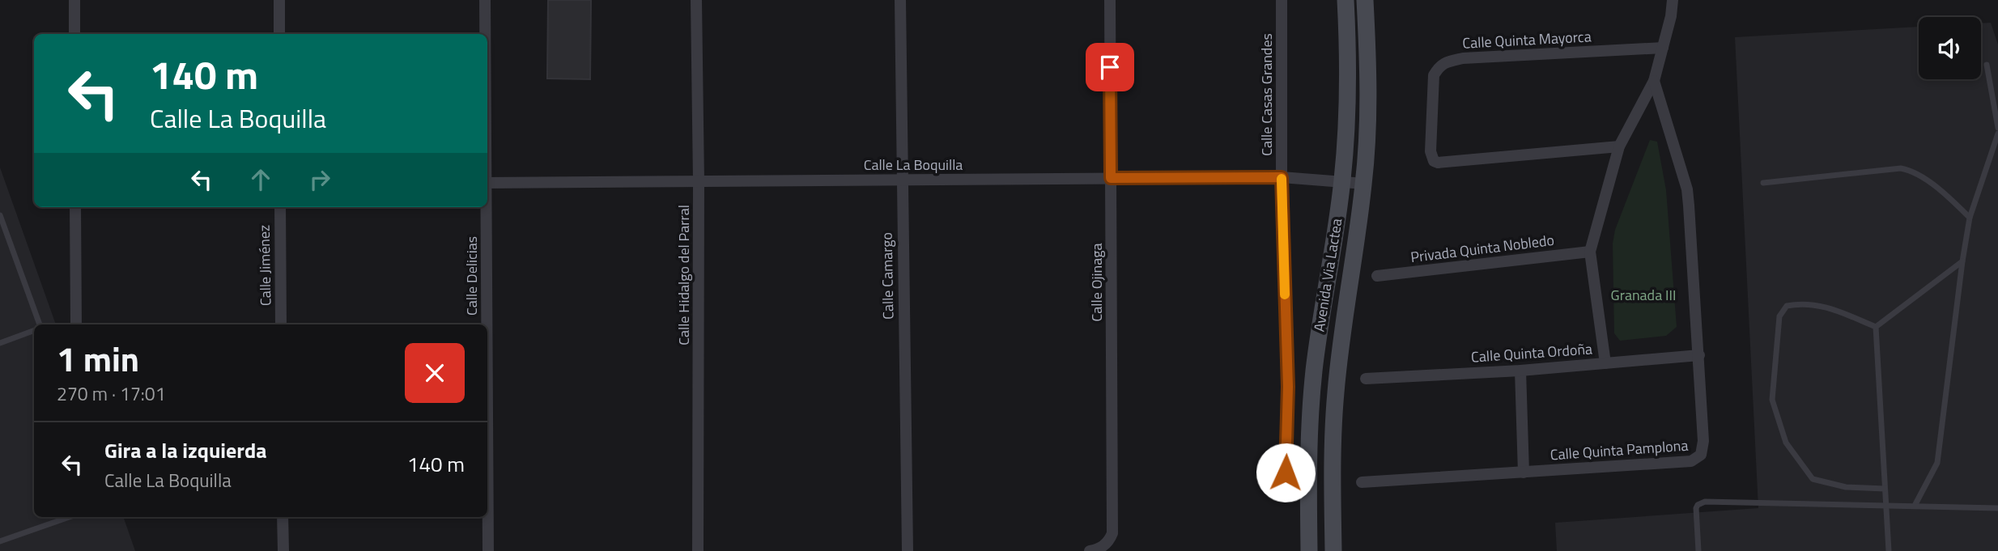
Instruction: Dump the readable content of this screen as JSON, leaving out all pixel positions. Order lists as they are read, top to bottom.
{
  "streets": {
    "main road": ["Avenida Via Lactea"],
    "street": [
      "Calle Quinta Mayorca",
      "Calle Casas Grandes",
      "Calle La Boquilla",
      "Privada Quinta Nobledo",
      "Calle Jiménez",
      "Calle Hidalgo del Parral",
      "Calle Delicias",
      "Calle Camargo",
      "Calle Ojinaga",
      "Calle Quinta Ordoña",
      "Calle Quinta Pamplona"
    ]
  },
  "crossings": [
    ["Calle Casas Grandes", "Calle La Boquilla"],
    ["Calle La Boquilla", "Calle Hidalgo del Parral"],
    ["Calle La Boquilla", "Avenida Via Lactea"],
    ["Calle La Boquilla", "Calle Camargo"],
    ["Calle La Boquilla", "Calle Ojinaga"],
    ["Calle Quinta Ordoña", "Calle Quinta Pamplona"]
  ],
  "parks": ["Granada III"],
  "page": {
    "turn": ["140 m", "Calle La Boquilla"],
    "heading": ["1 min", "270 m · 17:01"],
    "list": [
      {
        "name": "Gira a la izquierda",
        "note": "Calle La Boquilla",
        "value": "140 m"
      }
    ]
  }
}
